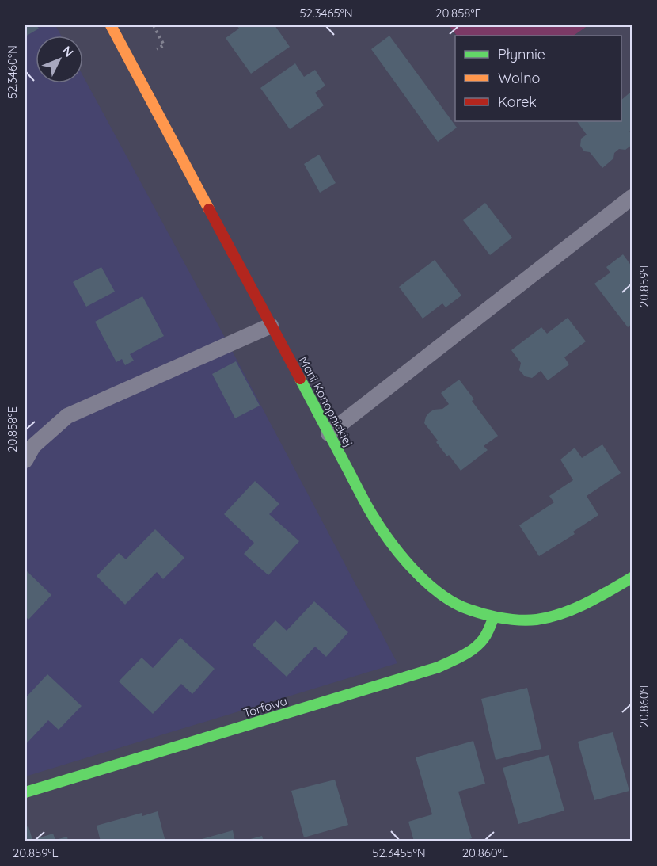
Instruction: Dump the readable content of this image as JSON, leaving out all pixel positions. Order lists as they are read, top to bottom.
{
  "streets": {
    "street": ["Marii Konopnickiej", "Torfowa"]
  },
  "crossings": [
    ["Marii Konopnickiej", "Torfowa"]
  ],
  "legend": ["Płynnie", "Wolno", "Korek"],
  "north": "top right",
  "coordinates": [
    "52.3465°N",
    "20.858°E",
    "52.3460°N",
    "20.859°E",
    "20.860°E",
    "52.3455°N"
  ]
}
